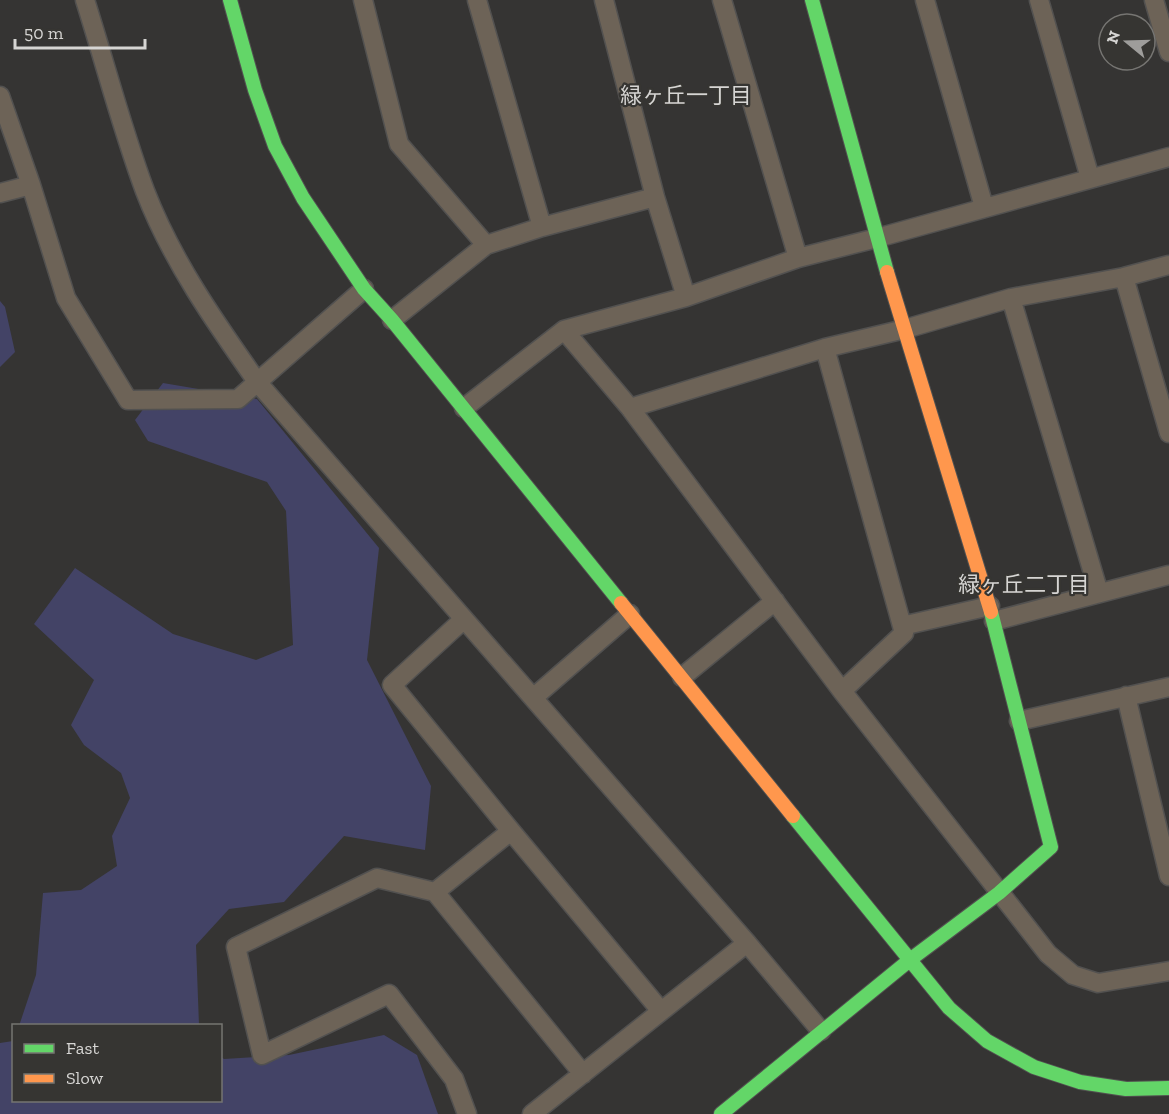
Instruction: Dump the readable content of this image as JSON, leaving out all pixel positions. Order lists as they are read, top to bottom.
{
  "districts": ["緑ヶ丘一丁目", "緑ヶ丘二丁目"],
  "legend": ["Fast", "Slow"],
  "scale_bar": "50 m",
  "north": "left"
}
